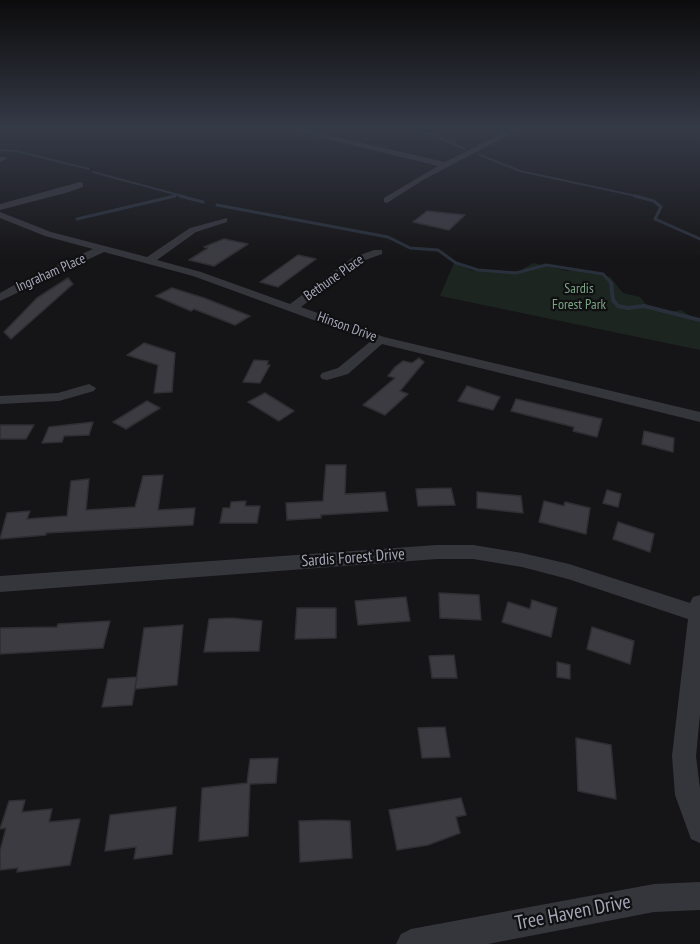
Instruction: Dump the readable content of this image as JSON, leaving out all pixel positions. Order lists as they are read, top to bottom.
{
  "streets": {
    "street": [
      "Ingraham Place",
      "Bethune Place",
      "Hinson Drive",
      "Sardis Forest Drive",
      "Tree Haven Drive"
    ]
  },
  "crossings": [
    ["Ingraham Place", "Hinson Drive"],
    ["Bethune Place", "Hinson Drive"]
  ],
  "parks": ["Sardis Forest Park"]
}
